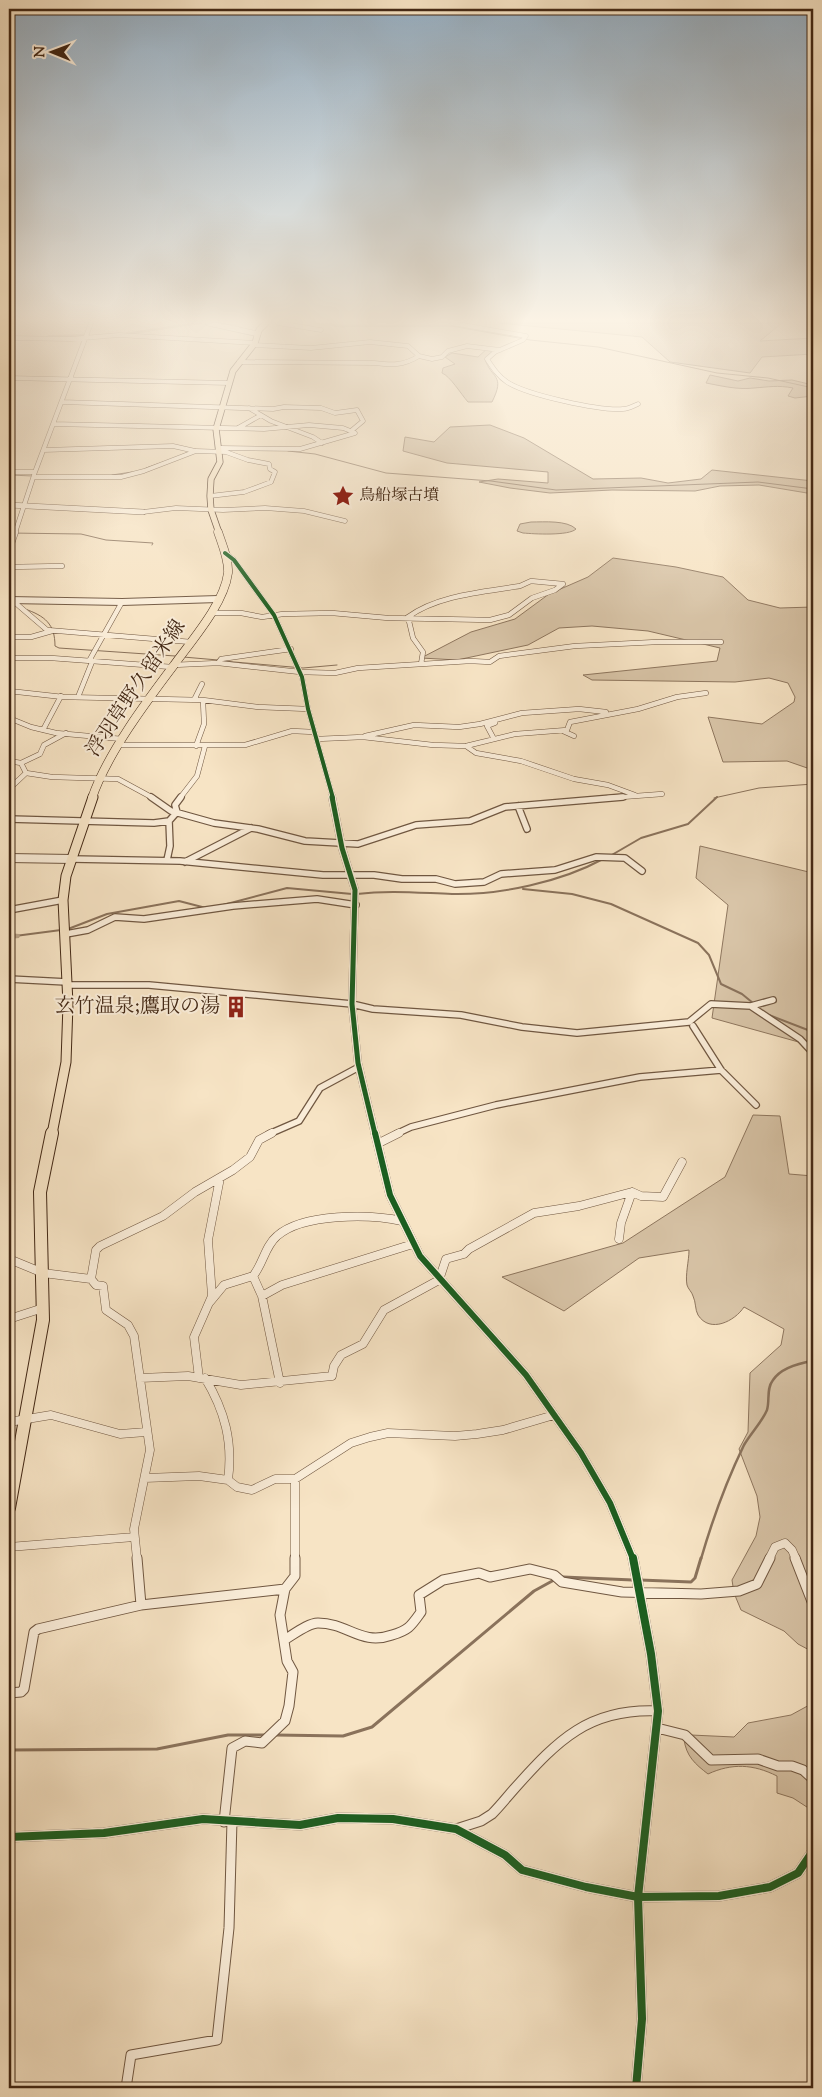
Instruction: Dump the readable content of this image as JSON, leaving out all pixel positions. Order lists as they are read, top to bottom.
{
  "streets": {
    "main road": ["浮羽草野久留米線"]
  },
  "places": {
    "place": ["鳥船塚古墳"],
    "building": ["玄竹温泉;鷹取の湯"]
  },
  "north": "left"
}
